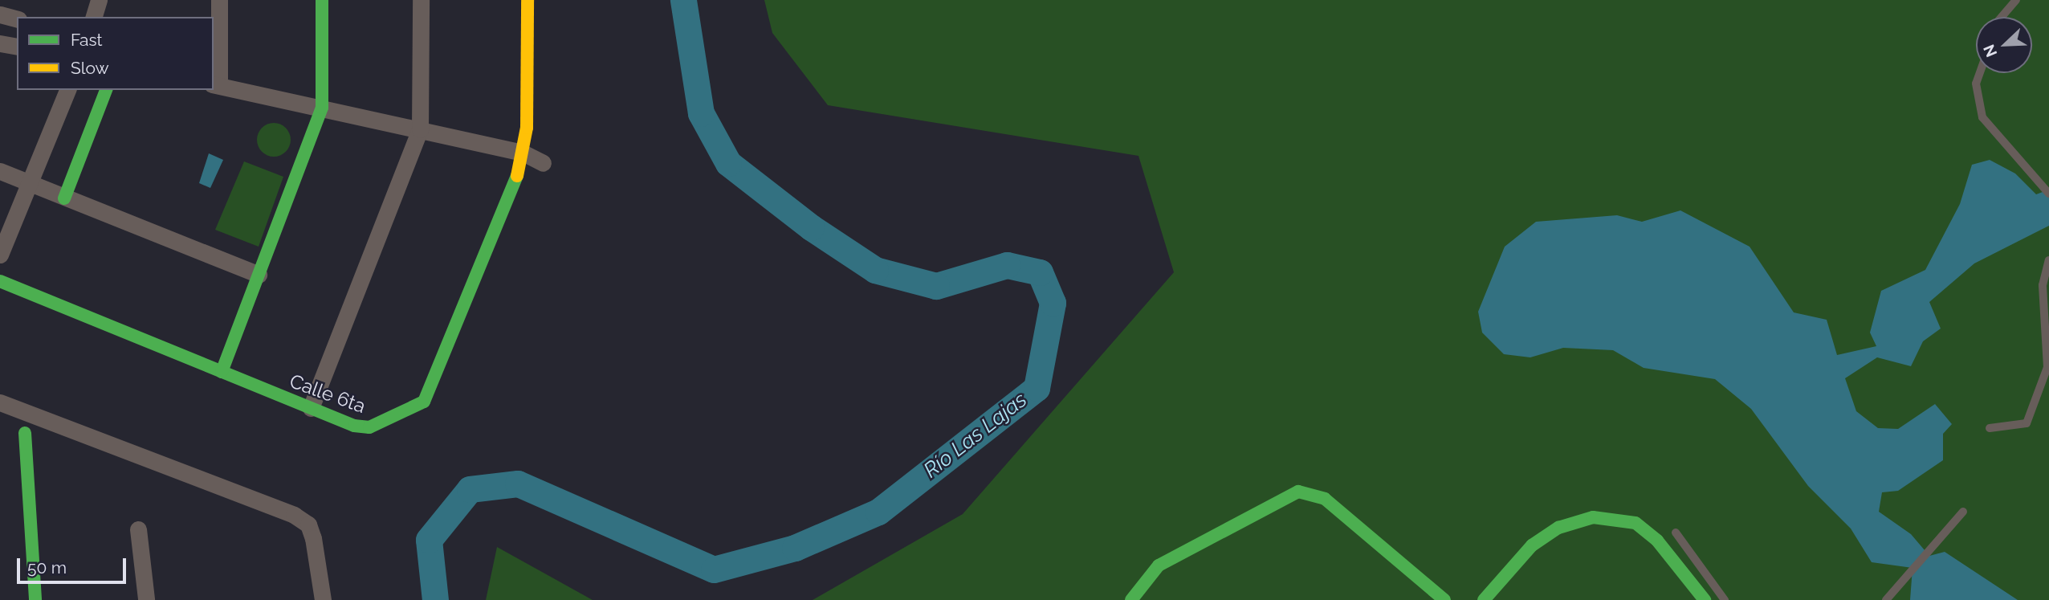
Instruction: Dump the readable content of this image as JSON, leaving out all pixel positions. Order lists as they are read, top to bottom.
{
  "streets": {
    "street": ["Calle 6ta"]
  },
  "water": ["Río Las Lajas"],
  "legend": ["Fast", "Slow"],
  "scale_bar": "50 m",
  "north": "bottom left"
}
